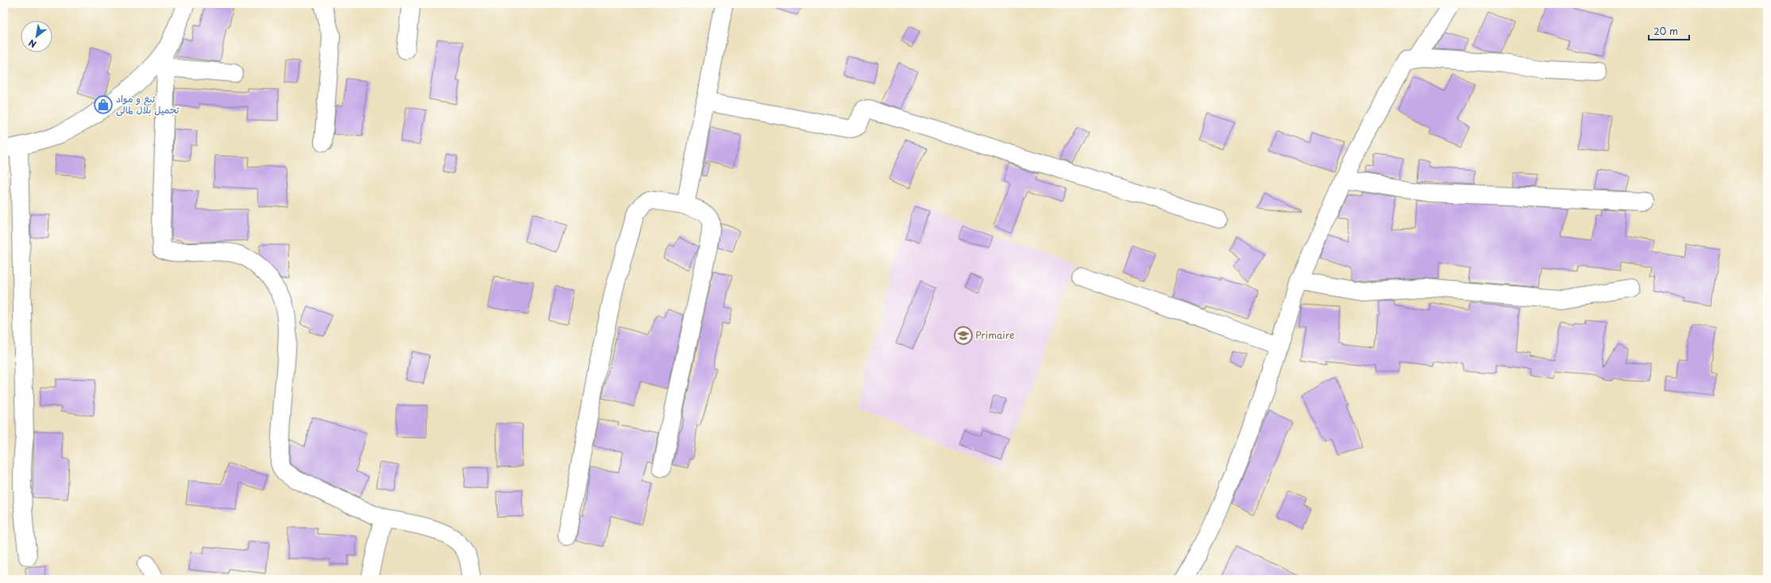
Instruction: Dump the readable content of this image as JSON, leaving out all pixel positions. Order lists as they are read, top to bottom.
{
  "places": {
    "shop": ["تبغ و مواد تجميل بلال لمالى"],
    "school or university": ["Primaire"]
  },
  "scale_bar": "20 m",
  "north": "bottom left"
}
